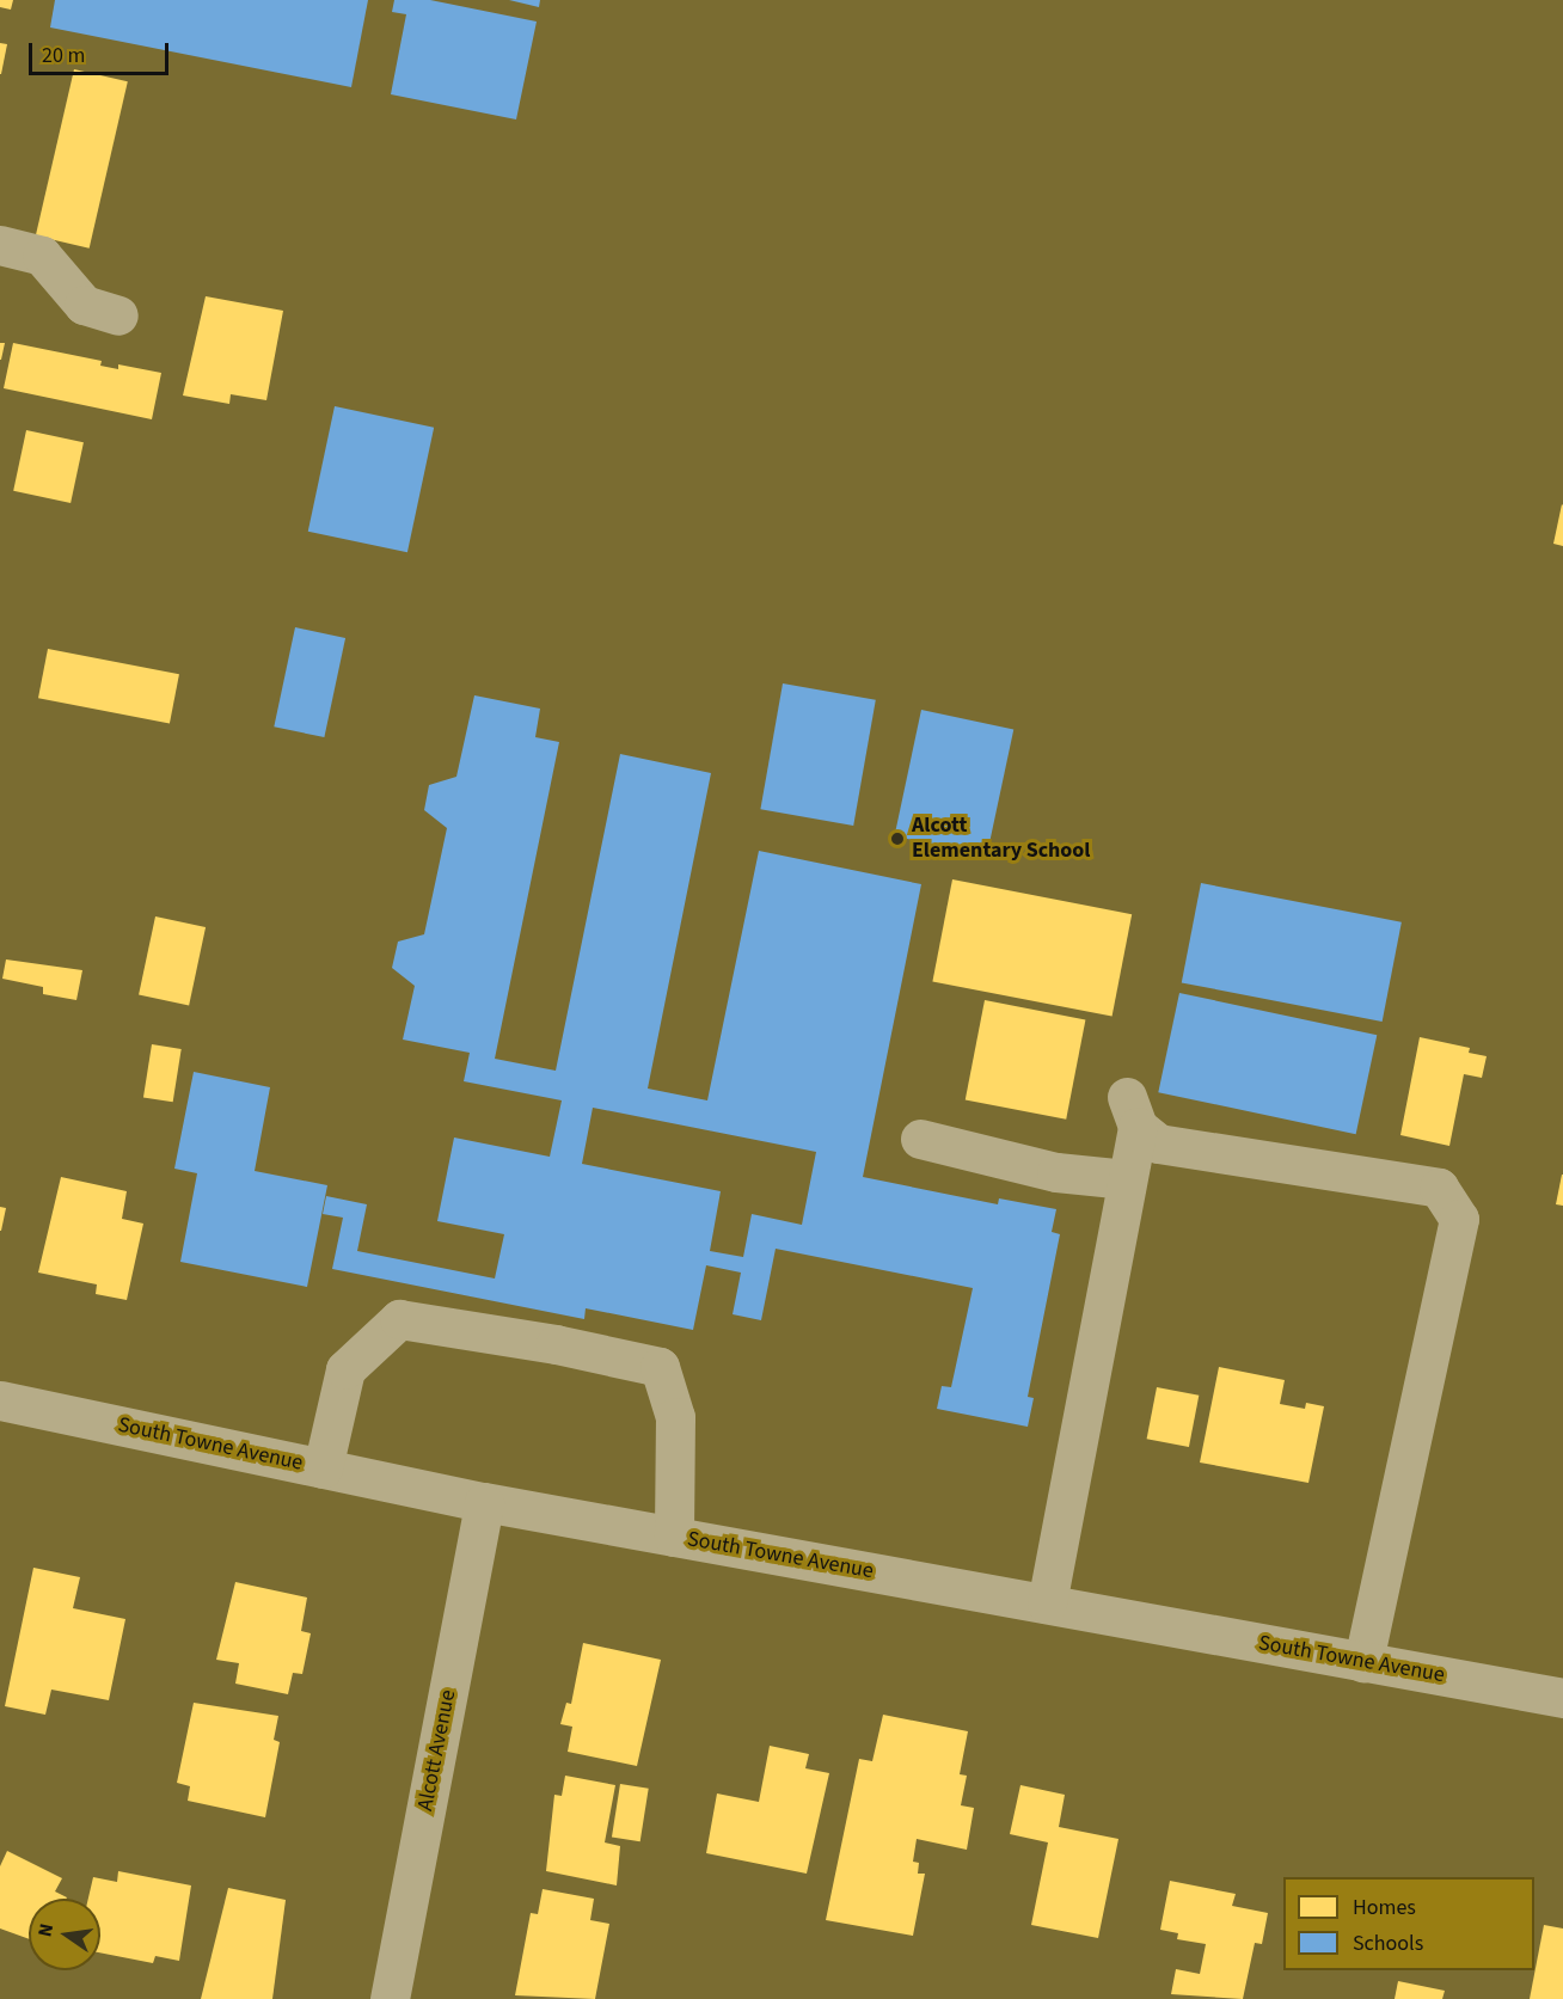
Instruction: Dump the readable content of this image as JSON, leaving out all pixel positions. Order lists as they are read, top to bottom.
{
  "streets": {
    "street": ["South Towne Avenue", "Alcott Avenue"]
  },
  "crossings": [
    ["South Towne Avenue", "Alcott Avenue"]
  ],
  "places": ["Alcott Elementary School"],
  "legend": ["Homes", "Schools"],
  "scale_bar": "20 m",
  "north": "left"
}
